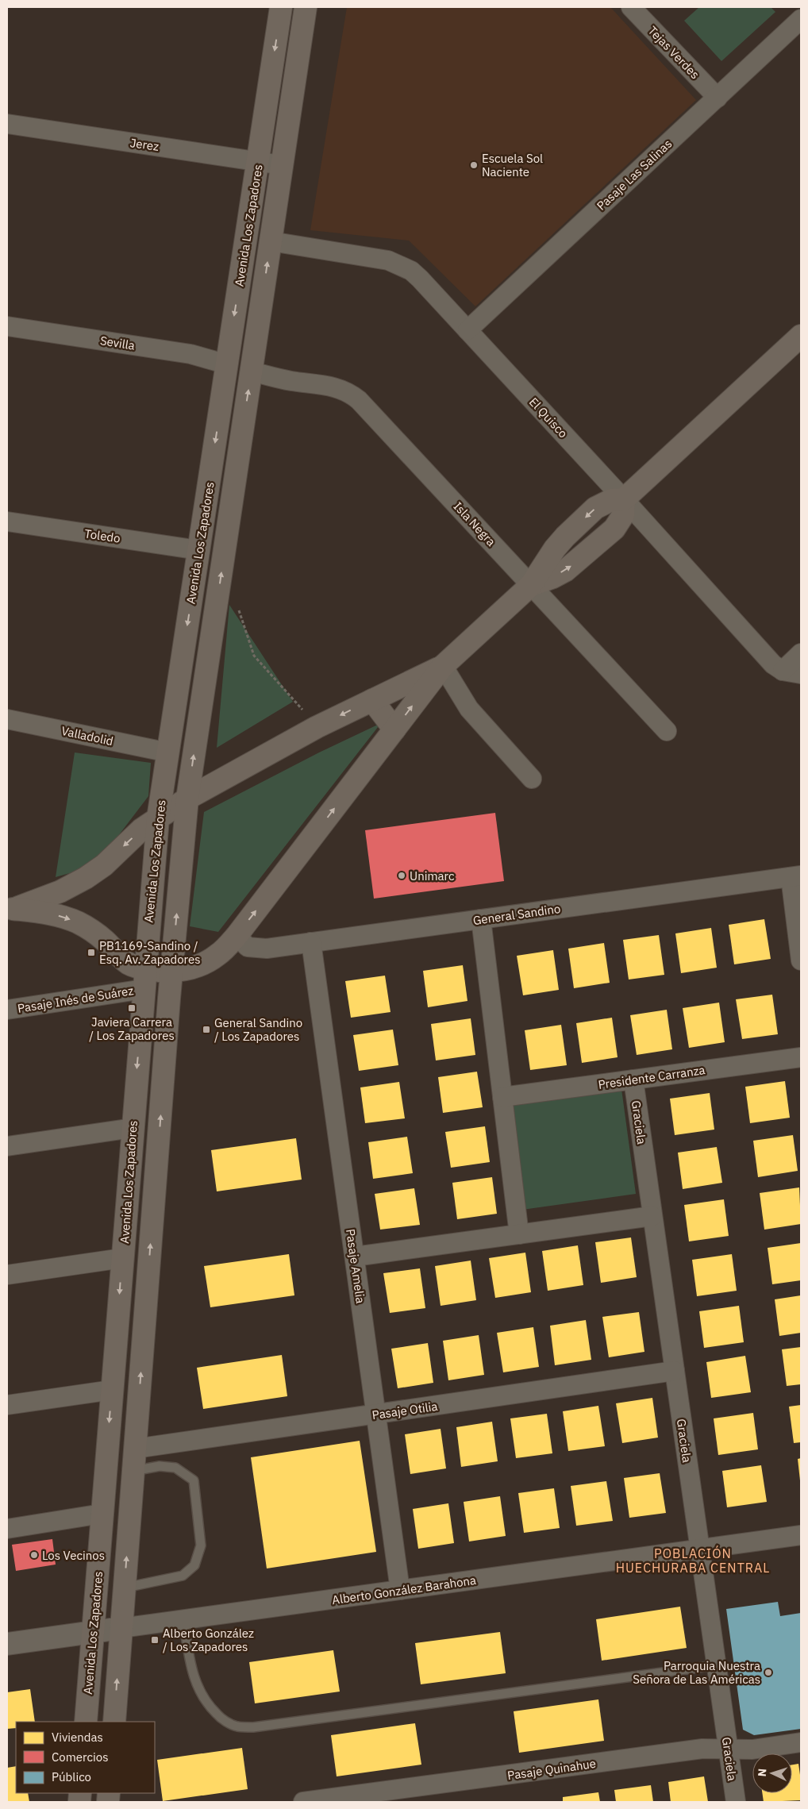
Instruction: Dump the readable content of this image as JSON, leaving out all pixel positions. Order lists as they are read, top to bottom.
{
  "streets": {
    "main road": ["Avenida Los Zapadores"],
    "street": [
      "Tejas Verdes",
      "Jerez",
      "Pasaje Las Salinas",
      "Sevilla",
      "El Quisco",
      "Isla Negra",
      "Toledo",
      "Valladolid",
      "General Sandino",
      "Pasaje Inés de Suárez",
      "Presidente Carranza",
      "Graciela",
      "Pasaje Amelia",
      "Pasaje Otilia",
      "Alberto González Barahona",
      "Pasaje Quinahue"
    ]
  },
  "crossings": [
    ["Tejas Verdes", "Pasaje Las Salinas"],
    ["Jerez", "Avenida Los Zapadores"],
    ["Pasaje Las Salinas", "El Quisco"],
    ["Avenida Los Zapadores", "Sevilla"],
    ["Avenida Los Zapadores", "El Quisco"],
    ["Avenida Los Zapadores", "Isla Negra"],
    ["Avenida Los Zapadores", "Toledo"],
    ["Avenida Los Zapadores", "Valladolid"],
    ["Avenida Los Zapadores", "Pasaje Inés de Suárez"],
    ["Avenida Los Zapadores", "Pasaje Otilia"],
    ["Avenida Los Zapadores", "Alberto González Barahona"],
    ["General Sandino", "Pasaje Amelia"],
    ["Presidente Carranza", "Graciela"],
    ["Graciela", "Pasaje Otilia"],
    ["Graciela", "Alberto González Barahona"],
    ["Graciela", "Pasaje Quinahue"],
    ["Pasaje Amelia", "Pasaje Otilia"],
    ["Pasaje Amelia", "Alberto González Barahona"]
  ],
  "districts": ["POBLACIÓN HUECHURABA CENTRAL"],
  "places": {
    "other": [
      "Escuela Sol Naciente",
      "Unimarc",
      "Los Vecinos",
      "Parroquia Nuestra Señora de Las Américas"
    ],
    "transit": [
      "PB1169-Sandino / Esq. Av. Zapadores",
      "Javiera Carrera / Los Zapadores",
      "General Sandino / Los Zapadores",
      "Alberto González / Los Zapadores"
    ]
  },
  "legend": ["Viviendas", "Comercios", "Público"],
  "north": "left"
}
